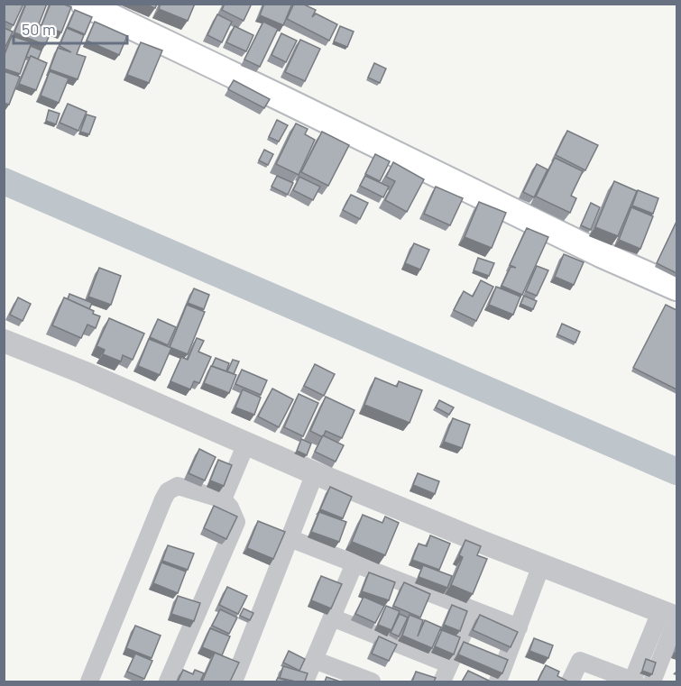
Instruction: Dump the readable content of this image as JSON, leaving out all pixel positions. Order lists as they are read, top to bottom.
{
  "scale_bar": "50 m"
}
